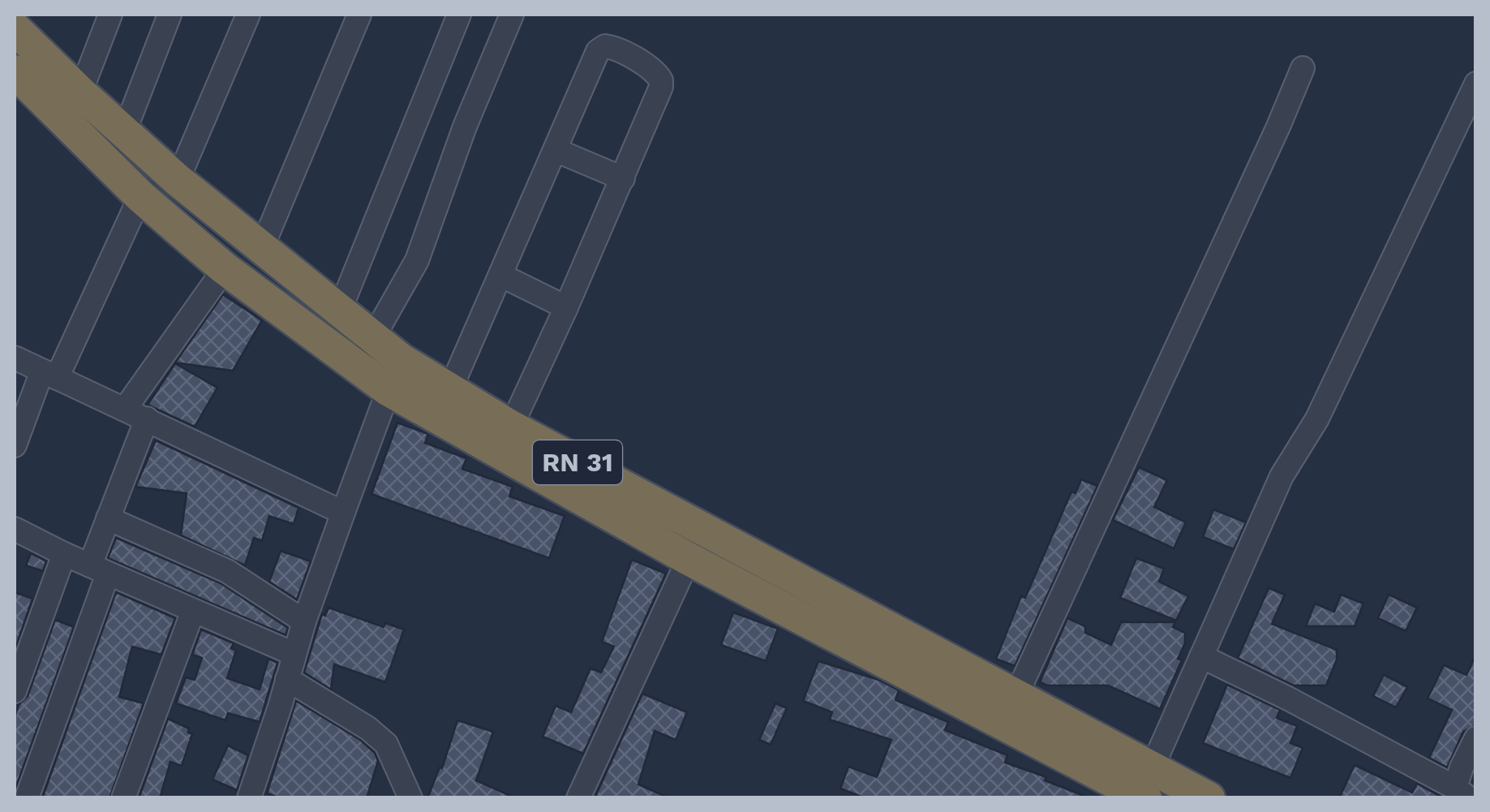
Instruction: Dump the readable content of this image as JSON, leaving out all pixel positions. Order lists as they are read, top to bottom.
{
  "streets": {
    "highway": ["RN 31"]
  }
}
